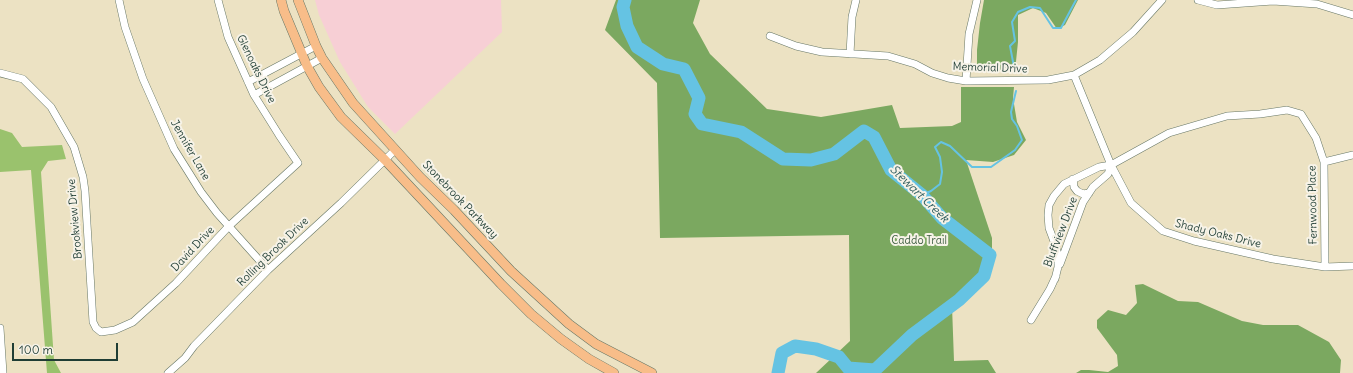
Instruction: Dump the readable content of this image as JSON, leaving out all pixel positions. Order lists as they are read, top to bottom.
{
  "streets": {
    "main road": ["Stonebrook Parkway"],
    "street": [
      "Memorial Drive",
      "Glenoaks Drive",
      "Jennifer Lane",
      "Fernwood Place",
      "Brookview Drive",
      "Bluffview Drive",
      "Shady Oaks Drive",
      "David Drive",
      "Rolling Brook Drive"
    ]
  },
  "crossings": [
    ["Memorial Drive", "Shady Oaks Drive"],
    ["Glenoaks Drive", "David Drive"],
    ["Jennifer Lane", "David Drive"],
    ["Jennifer Lane", "Rolling Brook Drive"],
    ["Stonebrook Parkway", "Rolling Brook Drive"],
    ["Fernwood Place", "Bluffview Drive"],
    ["Fernwood Place", "Shady Oaks Drive"],
    ["Brookview Drive", "David Drive"],
    ["Bluffview Drive", "Shady Oaks Drive"]
  ],
  "water": ["Stewart Creek"],
  "parks": ["Caddo Trail"],
  "scale_bar": "100 m"
}
